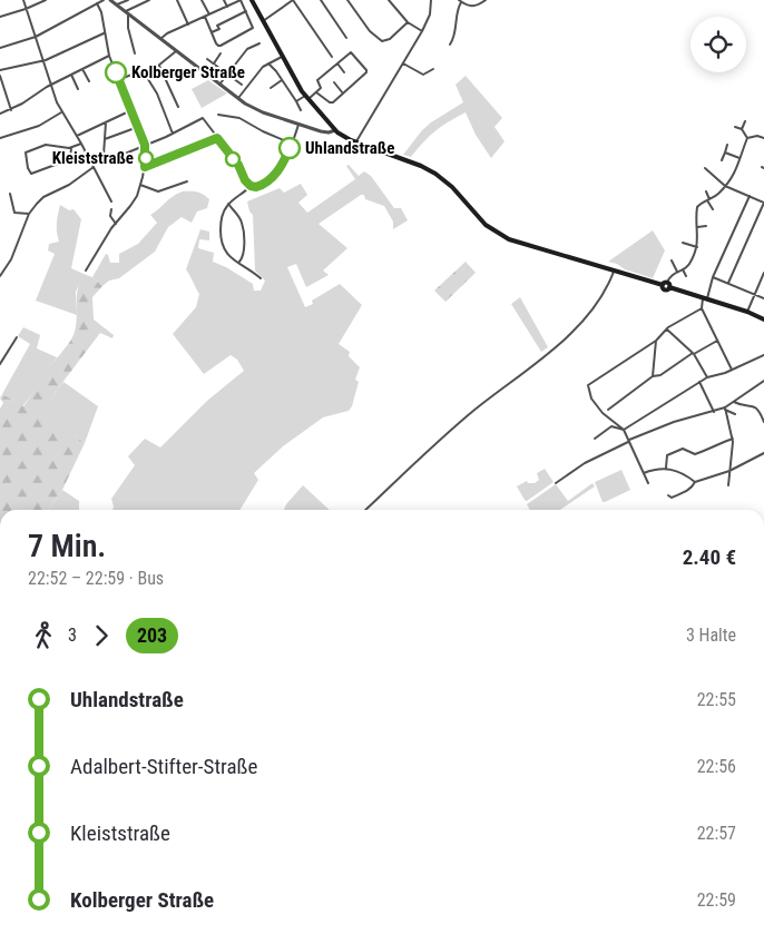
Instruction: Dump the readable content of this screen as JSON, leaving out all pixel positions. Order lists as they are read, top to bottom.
{
  "places": ["Kolberger Straße", "Uhlandstraße", "Kleiststraße"],
  "lines": ["bus line 203"],
  "page": {
    "heading": ["7 Min.", "22:52 – 22:59 · Bus", "2.40 €"],
    "legs": ["3", "203", "3 Halte"],
    "list": [
      {
        "name": "Uhlandstraße",
        "value": "22:55"
      },
      {
        "name": "Adalbert-Stifter-Straße",
        "value": "22:56"
      },
      {
        "name": "Kleiststraße",
        "value": "22:57"
      },
      {
        "name": "Kolberger Straße",
        "value": "22:59"
      }
    ]
  }
}
